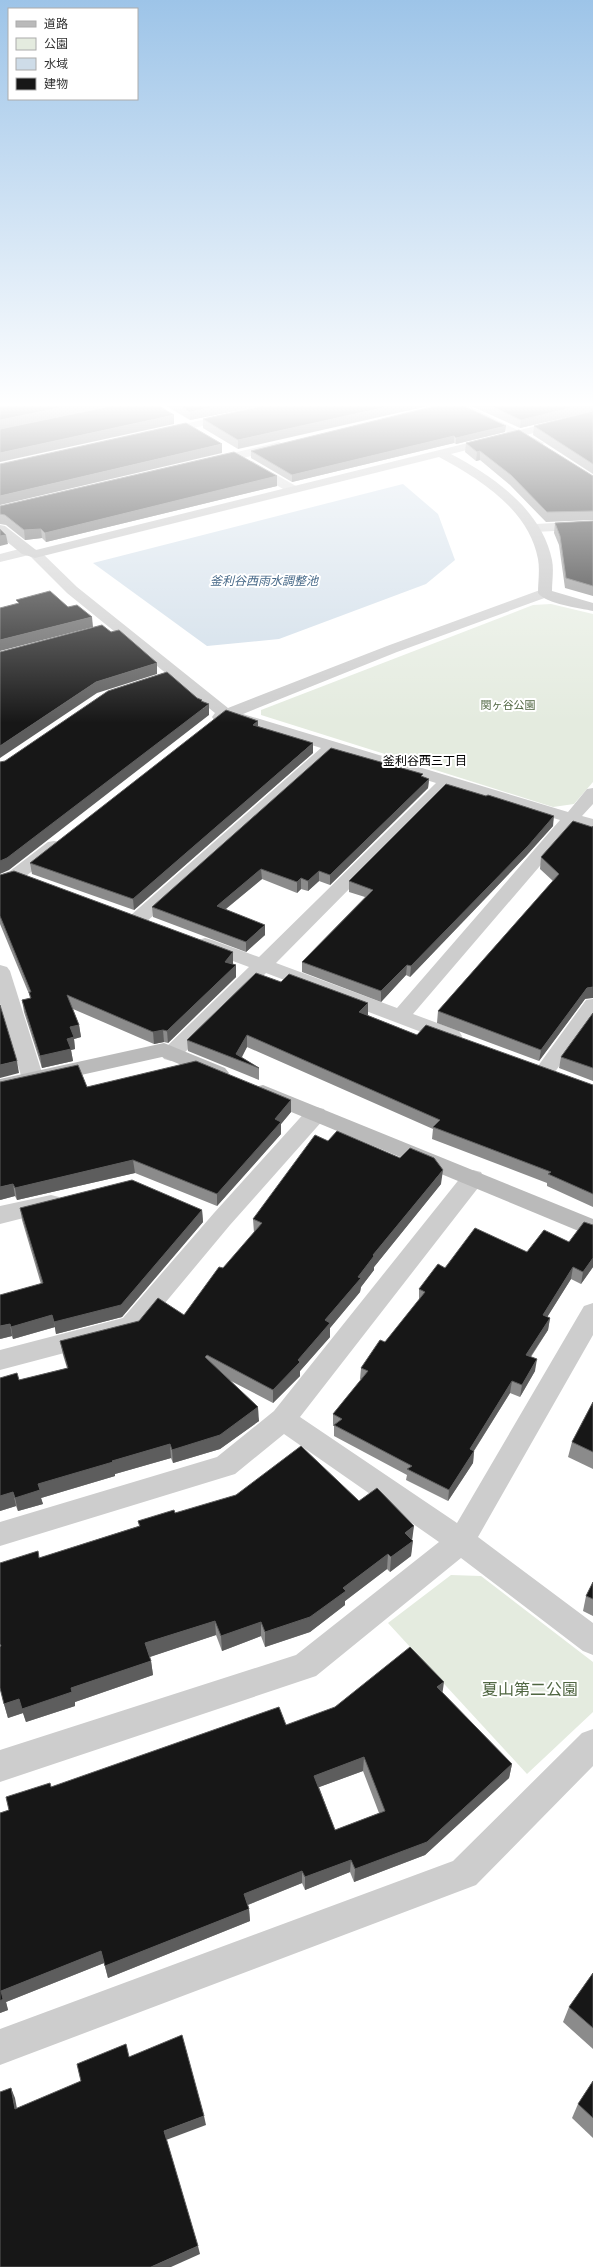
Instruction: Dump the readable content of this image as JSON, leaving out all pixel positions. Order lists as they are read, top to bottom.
{
  "districts": ["釜利谷西三丁目"],
  "water": ["釜利谷西雨水調整池"],
  "parks": ["関ヶ谷公園", "夏山第二公園"],
  "legend": [
    "道路",
    "公園",
    "水域",
    "建物"
  ]
}
